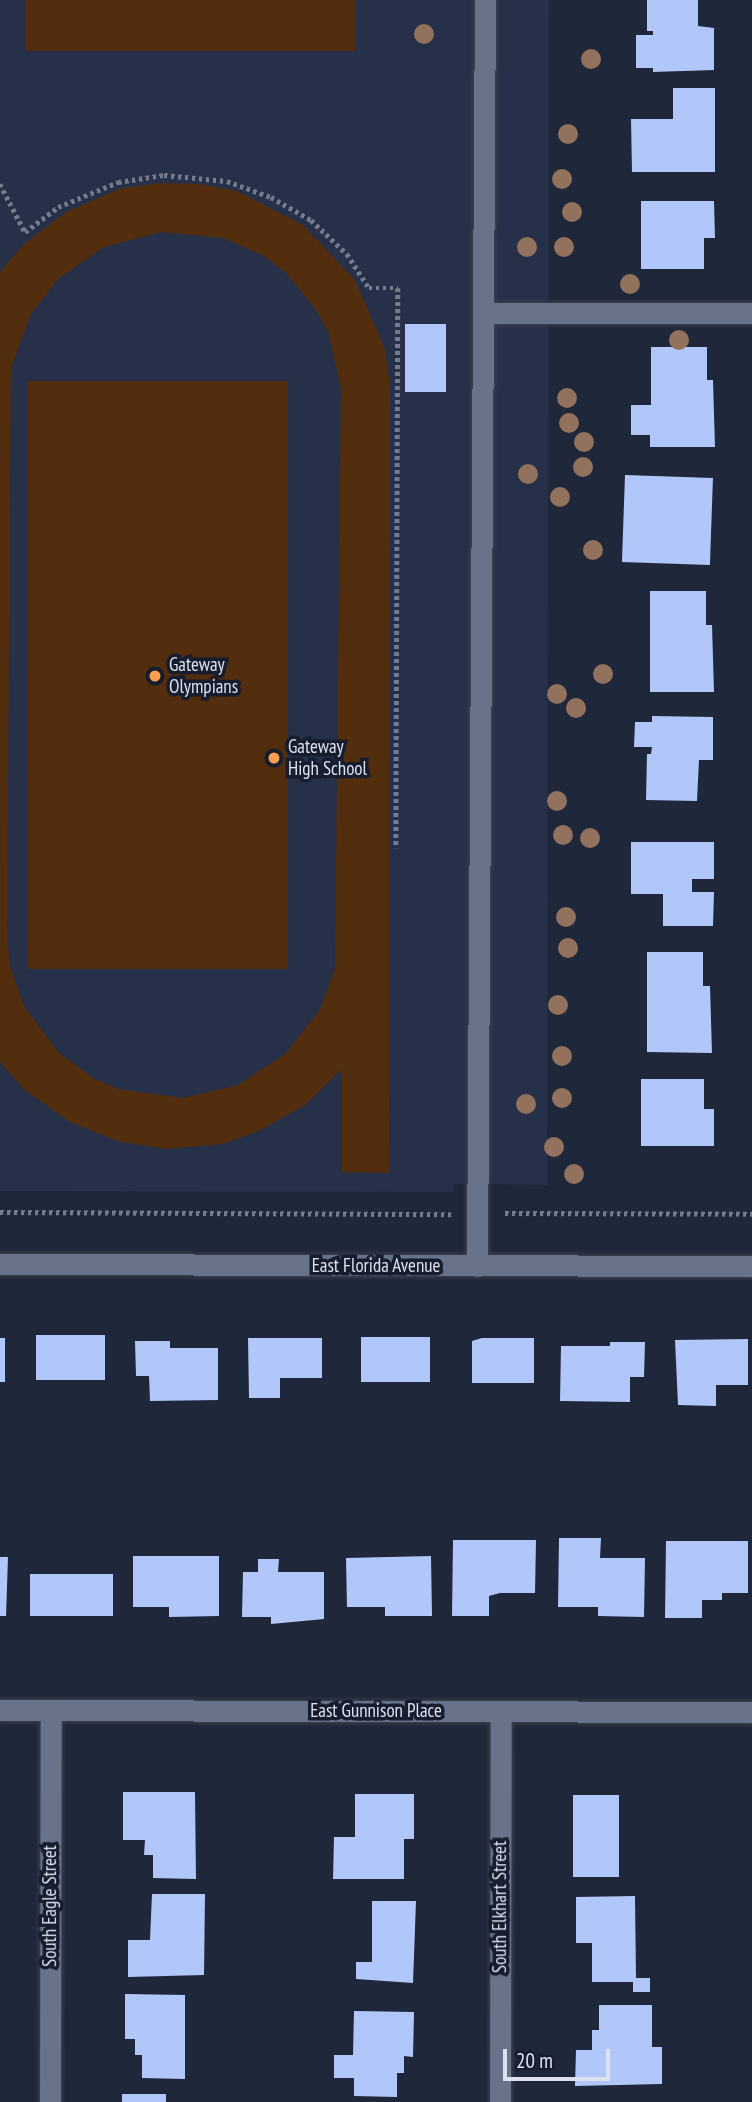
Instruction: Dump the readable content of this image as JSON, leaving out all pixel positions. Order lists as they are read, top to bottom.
{
  "streets": {
    "street": [
      "East Florida Avenue",
      "East Gunnison Place",
      "South Eagle Street",
      "South Elkhart Street"
    ]
  },
  "crossings": [
    ["East Gunnison Place", "South Eagle Street"],
    ["East Gunnison Place", "South Elkhart Street"]
  ],
  "places": ["Gateway Olympians", "Gateway High School"],
  "scale_bar": "20 m"
}
